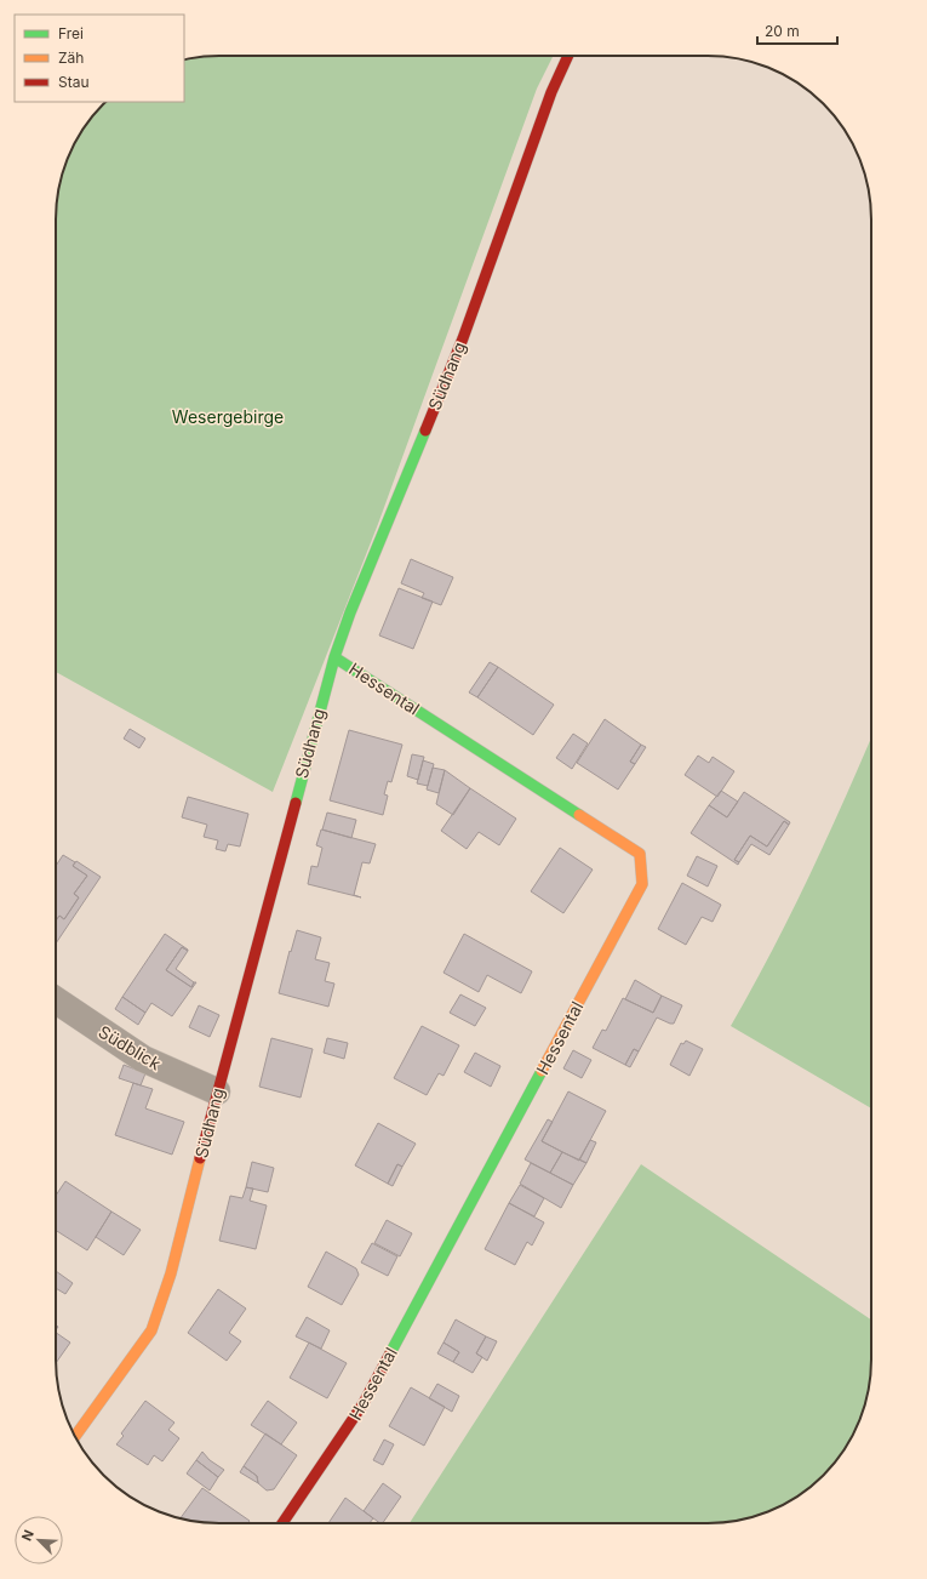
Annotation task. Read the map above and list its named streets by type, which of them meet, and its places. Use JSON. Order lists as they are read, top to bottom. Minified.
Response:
{"streets":{"street":["Südhang","Hessental","Südblick"]},"crossings":[["Südhang","Hessental"],["Südhang","Südblick"]],"parks":["Wesergebirge"],"legend":["Frei","Zäh","Stau"],"scale_bar":"20 m","north":"top left"}
